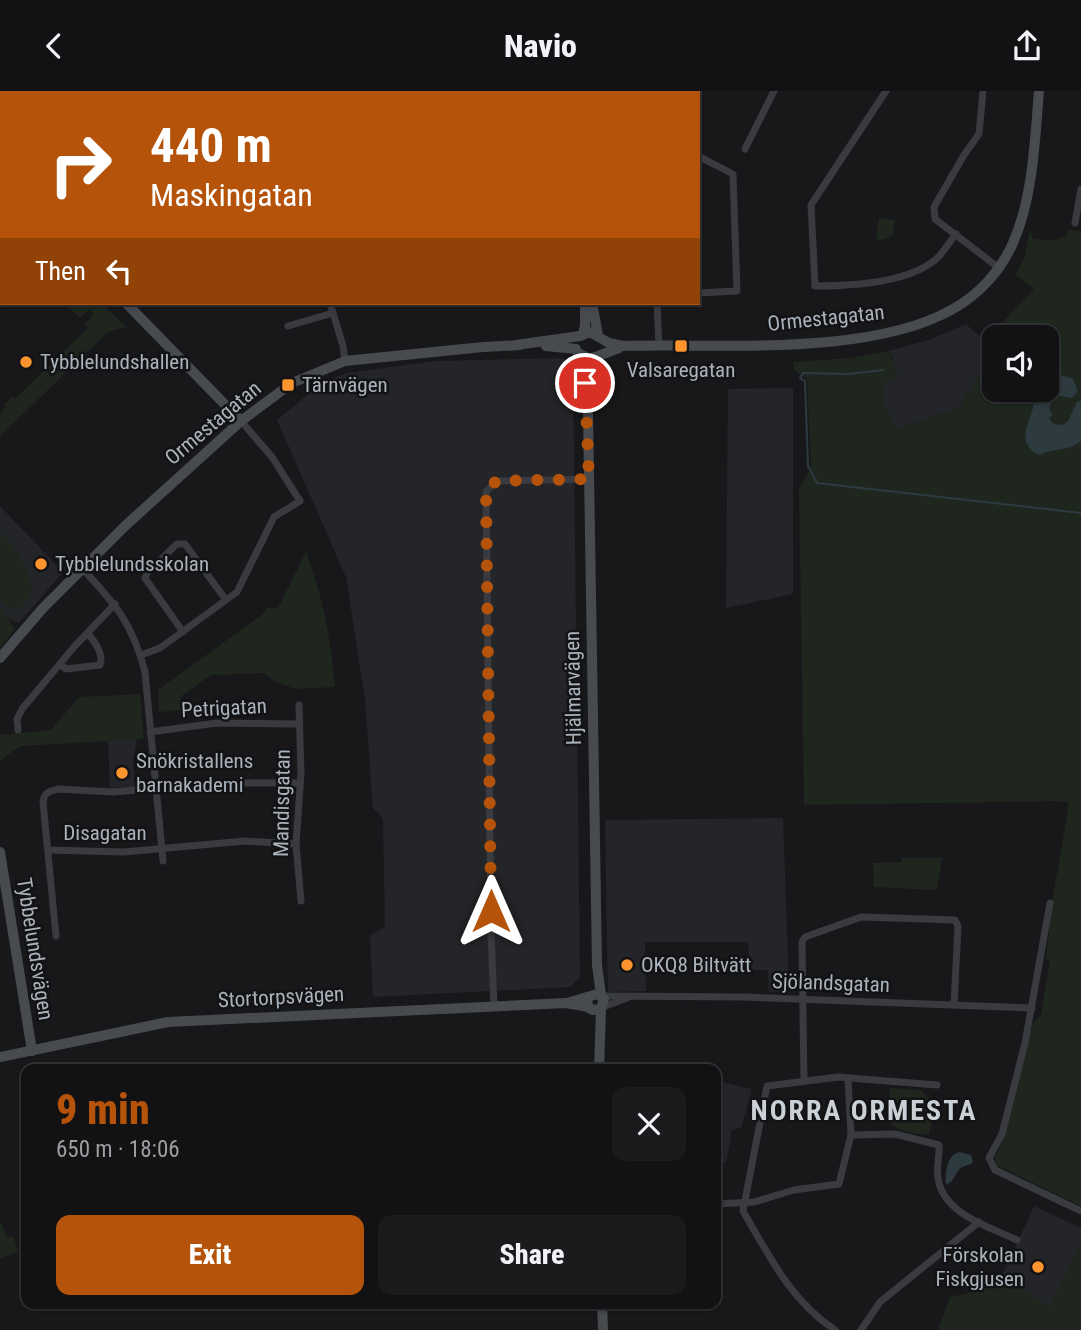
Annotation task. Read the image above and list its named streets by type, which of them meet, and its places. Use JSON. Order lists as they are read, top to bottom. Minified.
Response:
{"streets":{"street":["Ormestagatan","Hjälmarvägen","Petrigatan","Mandisgatan","Disagatan","Tybbelundsvägen","Sjölandsgatan","Stortorpsvägen"]},"crossings":[["Ormestagatan","Hjälmarvägen"],["Hjälmarvägen","Sjölandsgatan"],["Hjälmarvägen","Stortorpsvägen"],["Petrigatan","Mandisgatan"],["Mandisgatan","Disagatan"],["Tybbelundsvägen","Stortorpsvägen"],["Sjölandsgatan","Stortorpsvägen"]],"districts":["NORRA ORMESTA"],"places":{"transit":["Valsaregatan","Tärnvägen"],"other":["Tybblelundshallen","Tybblelundsskolan","Snökristallens barnakademi","OKQ8 Biltvätt","Förskolan Fiskgjusen"]},"page":{"header":"Navio","turn":["440 m","Maskingatan"],"then":"Then","heading":["9 min","650 m · 18:06"],"buttons":["Exit","Share"]}}
